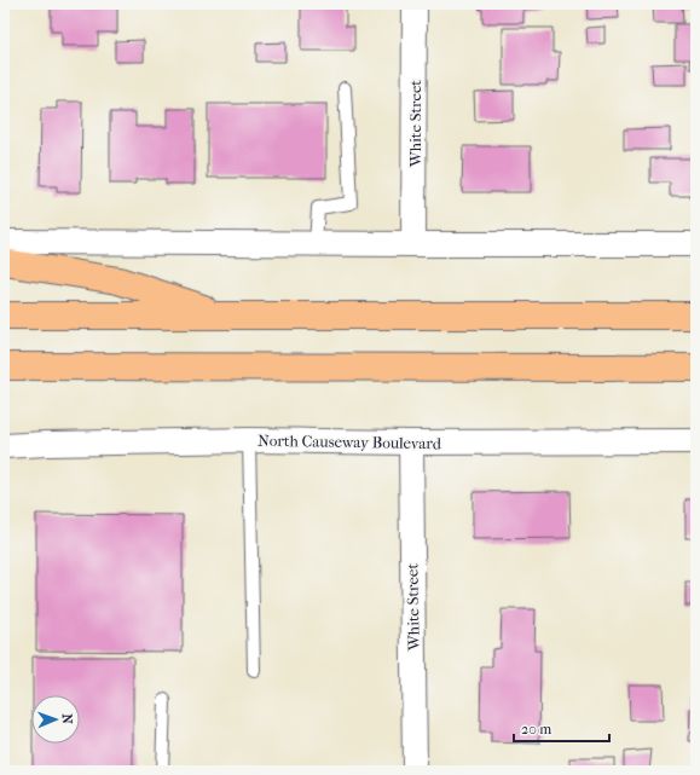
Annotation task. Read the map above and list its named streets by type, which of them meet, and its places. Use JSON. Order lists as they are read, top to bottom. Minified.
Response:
{"streets":{"street":["White Street","North Causeway Boulevard"]},"crossings":[["White Street","North Causeway Boulevard"]],"scale_bar":"20 m","north":"right"}
